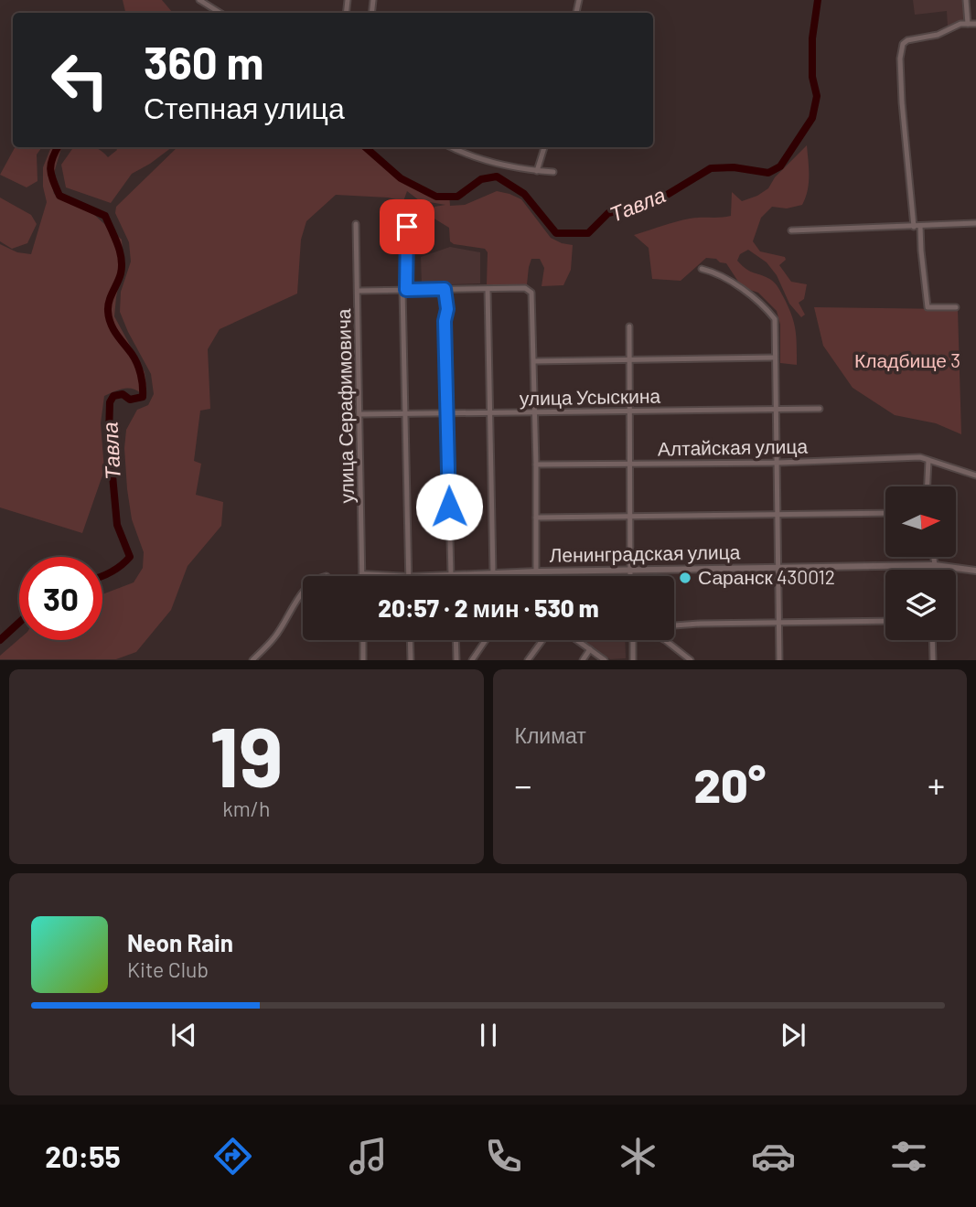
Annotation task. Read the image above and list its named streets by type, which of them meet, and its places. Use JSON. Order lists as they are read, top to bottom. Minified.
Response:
{"streets":{"street":["улица Усыскина","улица Серафимовича","Алтайская улица","Ленинградская улица"]},"crossings":[["улица Усыскина","улица Серафимовича"],["улица Серафимовича","Ленинградская улица"]],"water":["Тавла"],"parks":["Кладбище 3"],"places":["Саранск 430012"],"north":"right","page":{"turn":["360 m","Степная улица"],"limit":"30","trip":"20:57 · 2 мин · 530 m","tile":[["19","km/h"],"Климат"],"heat":["−","20°","+"],"song":["Neon Rain","Kite Club"],"tabs":"20:55"}}
